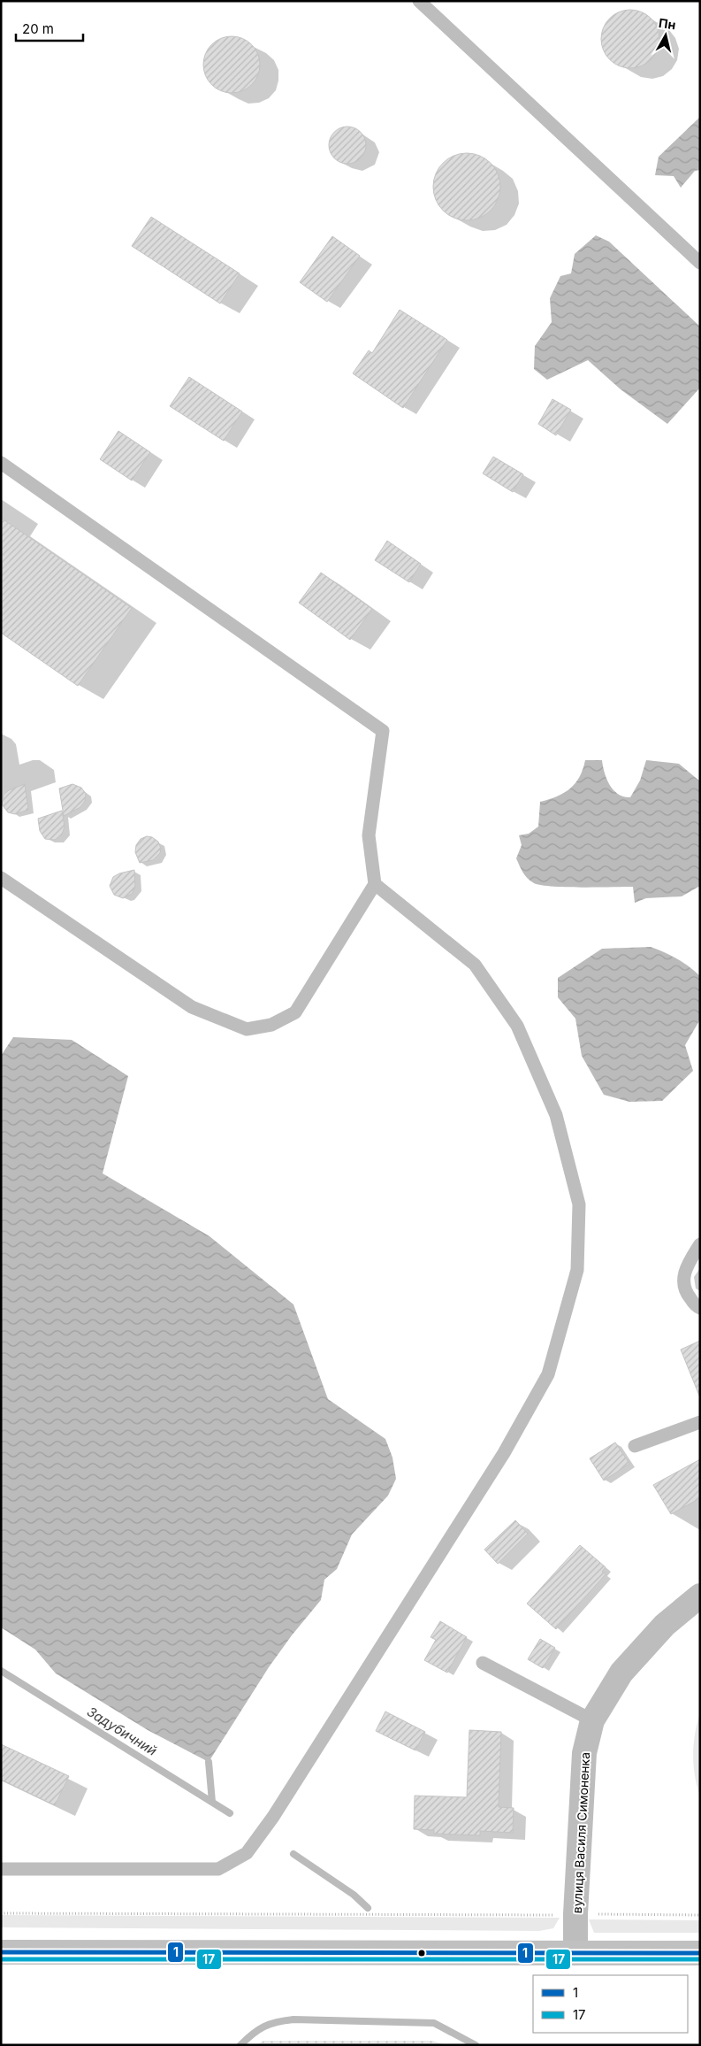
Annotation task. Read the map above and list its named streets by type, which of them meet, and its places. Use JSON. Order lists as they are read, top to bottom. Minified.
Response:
{"streets":{"street":["вулиця Василя Симоненка"]},"water":["Задубичний"],"lines":["transit line 1","transit line 17"],"legend":["1","17"],"scale_bar":"20 m","north":"top"}
